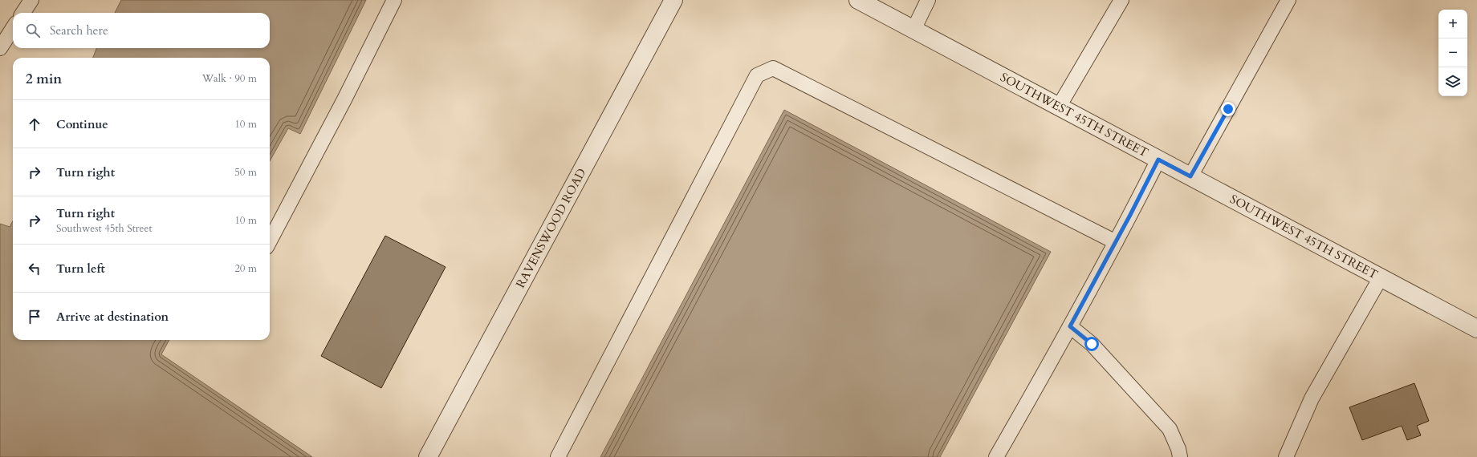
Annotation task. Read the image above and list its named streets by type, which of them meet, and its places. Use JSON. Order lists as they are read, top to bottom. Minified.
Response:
{"streets":{"street":["SOUTHWEST 45TH STREET","RAVENSWOOD ROAD"]},"page":{"map_buttons":["+","−"],"search":"Search here","heading":["2 min","Walk · 90 m"],"list":[["Continue","10 m"],["Turn right","50 m"],["Turn right","Southwest 45th Street","10 m"],["Turn left","20 m"],"Arrive at destination"]}}
